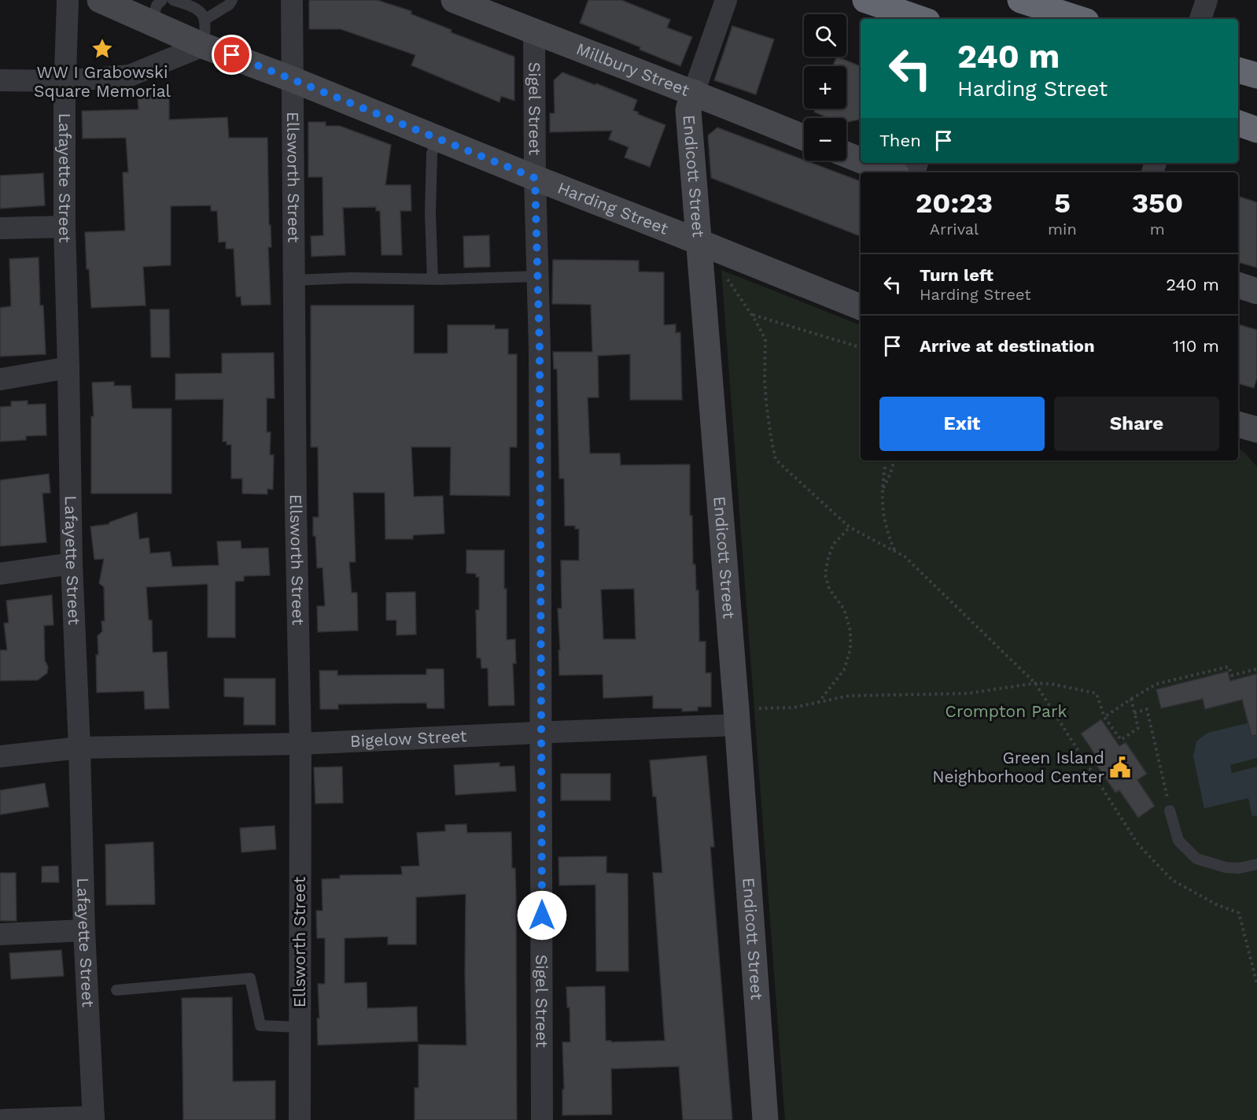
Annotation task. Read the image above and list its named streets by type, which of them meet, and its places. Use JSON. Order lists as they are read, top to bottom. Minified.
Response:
{"streets":{"main road":["Millbury Street","Endicott Street","Harding Street"],"street":["Sigel Street","Lafayette Street","Ellsworth Street","Bigelow Street"]},"crossings":[["Millbury Street","Sigel Street"],["Millbury Street","Endicott Street"],["Sigel Street","Harding Street"],["Sigel Street","Bigelow Street"],["Endicott Street","Harding Street"],["Endicott Street","Bigelow Street"],["Lafayette Street","Bigelow Street"],["Ellsworth Street","Harding Street"],["Ellsworth Street","Bigelow Street"]],"parks":["Crompton Park"],"places":{"place":["WW I Grabowski Square Memorial"],"public building":["Green Island Neighborhood Center"]},"page":{"map_buttons":["+","−"],"turn":["240 m","Harding Street"],"then":"Then","eta":["20:23","Arrival","5","min","350","m"],"list":[{"name":"Turn left","note":"Harding Street","value":"240 m"},{"name":"Arrive at destination","value":"110 m"}],"buttons":["Exit","Share"]}}
